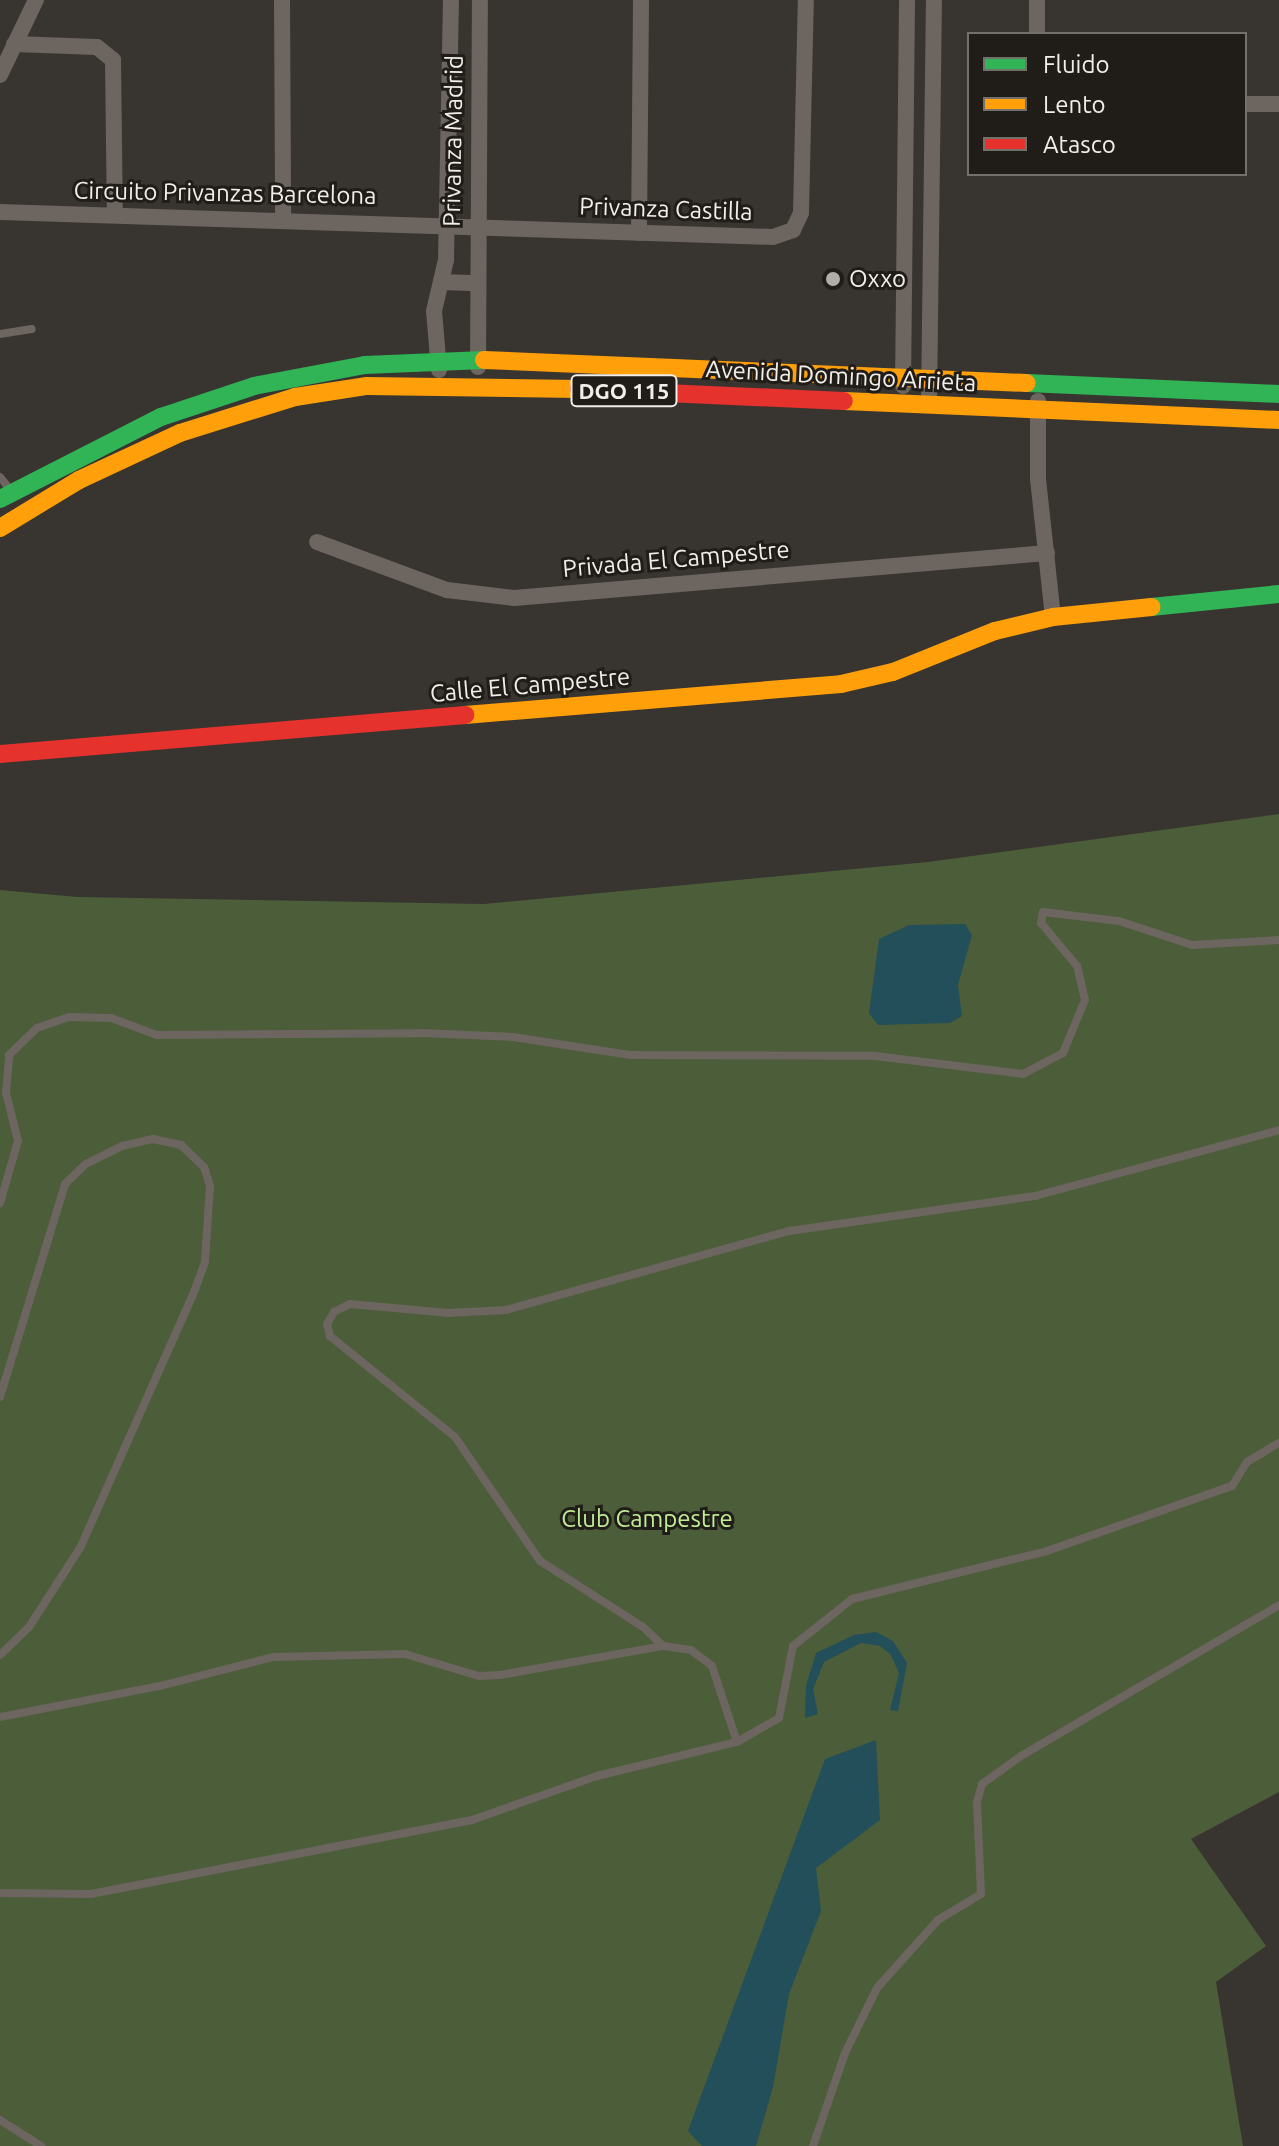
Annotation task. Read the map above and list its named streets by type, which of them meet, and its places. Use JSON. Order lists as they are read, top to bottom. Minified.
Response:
{"streets":{"main road":["Avenida Domingo Arrieta","DGO 115","Calle El Campestre"],"street":["Privanza Madrid","Circuito Privanzas Barcelona","Privanza Castilla","Privada El Campestre"]},"crossings":[["Privanza Madrid","Circuito Privanzas Barcelona"],["Privanza Madrid","Privanza Castilla"],["Privanza Madrid","Avenida Domingo Arrieta"],["Circuito Privanzas Barcelona","Privanza Castilla"]],"parks":["Club Campestre"],"places":["Oxxo"],"legend":["Fluido","Lento","Atasco"]}
